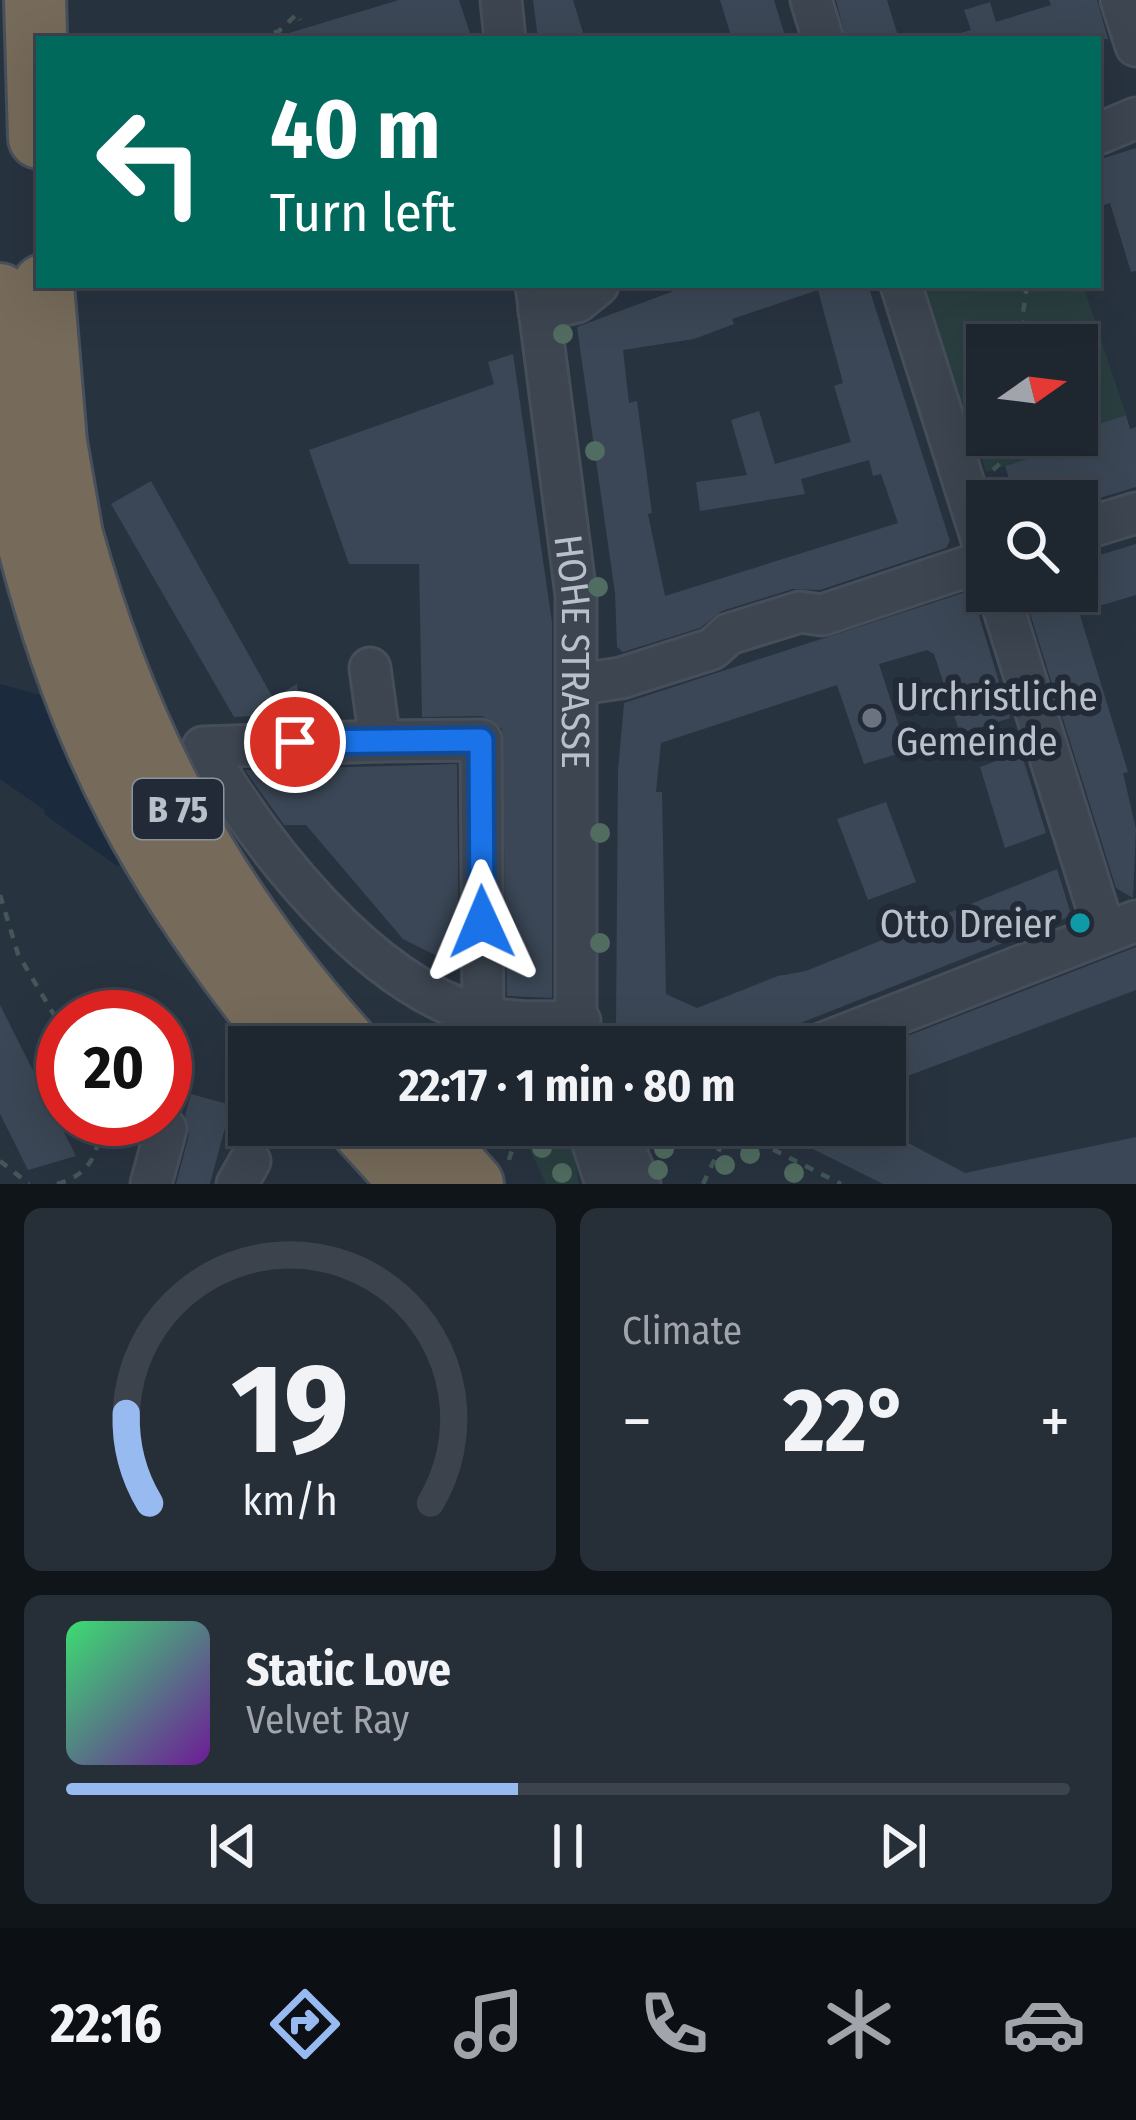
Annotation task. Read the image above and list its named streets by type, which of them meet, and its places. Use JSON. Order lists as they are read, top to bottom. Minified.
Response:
{"streets":{"highway":["B 75"],"street":["HOHE STRASSE"]},"places":["Urchristliche Gemeinde","Otto Dreier"],"north":"right","page":{"turn":["40 m","Turn left"],"limit":"20","trip":"22:17 · 1 min · 80 m","tile":"Climate","heat":["−","22°","+"],"song":["Static Love","Velvet Ray"],"tabs":"22:16","gauge":["19","km/h"]}}
